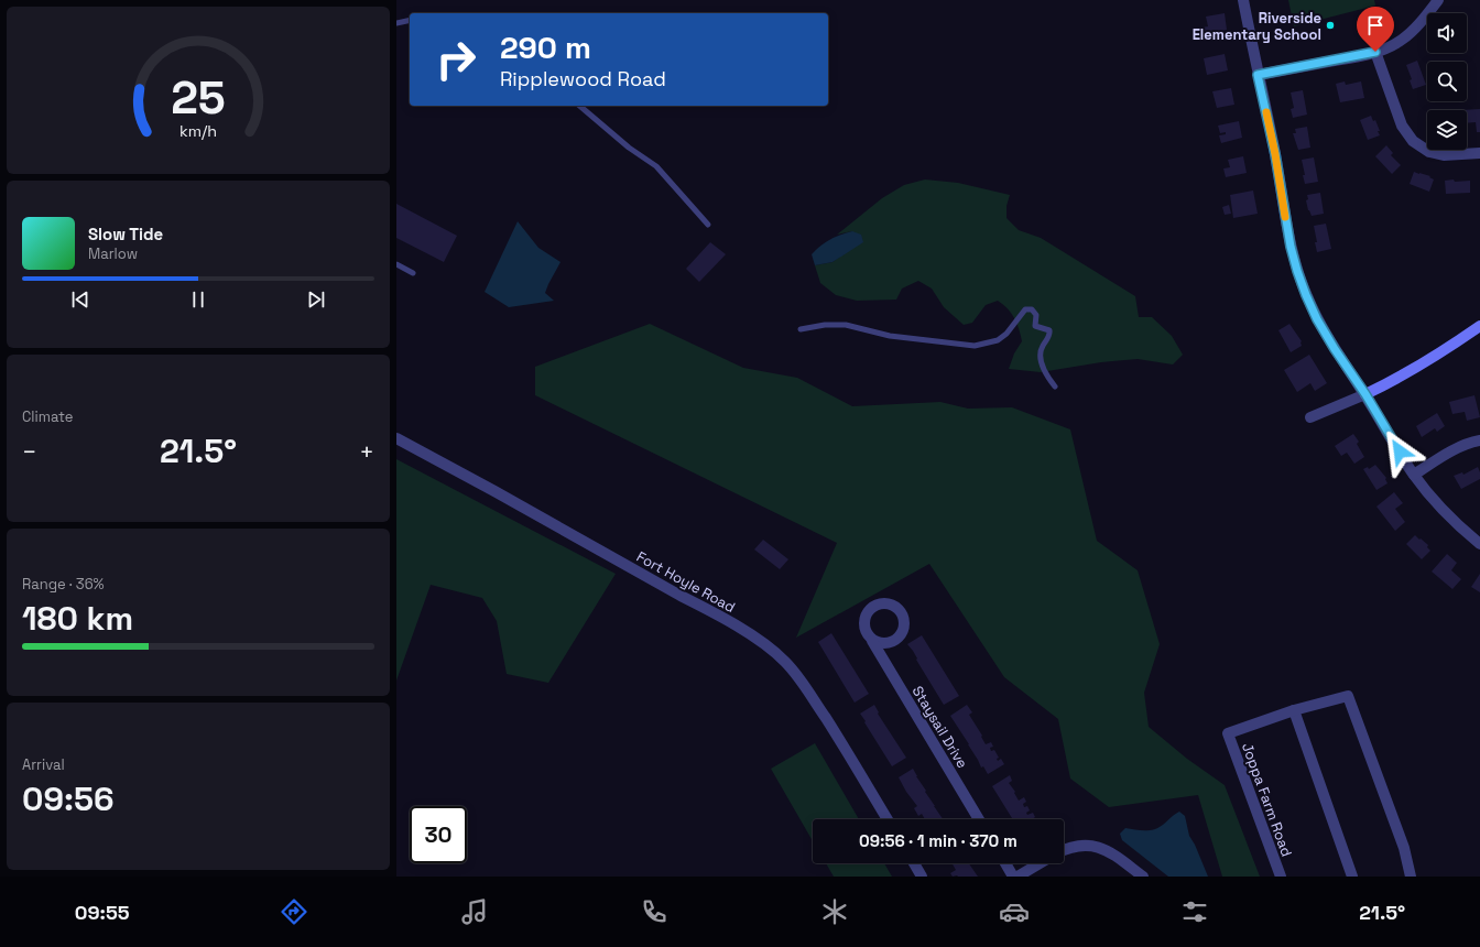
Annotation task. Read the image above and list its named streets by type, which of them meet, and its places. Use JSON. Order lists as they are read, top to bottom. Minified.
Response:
{"streets":{"street":["Fort Hoyle Road","Staysail Drive","Joppa Farm Road"]},"places":["Riverside Elementary School"],"page":{"turn":["290 m","Ripplewood Road"],"song":["Slow Tide","Marlow"],"tile":["Climate",["Range · 36%","180 km"],["Arrival","09:56"]],"heat":["−","21.5°","+"],"limit":"30","trip":"09:56 · 1 min · 370 m","tabs":["09:55","21.5°"],"gauge":["25","km/h"]}}
